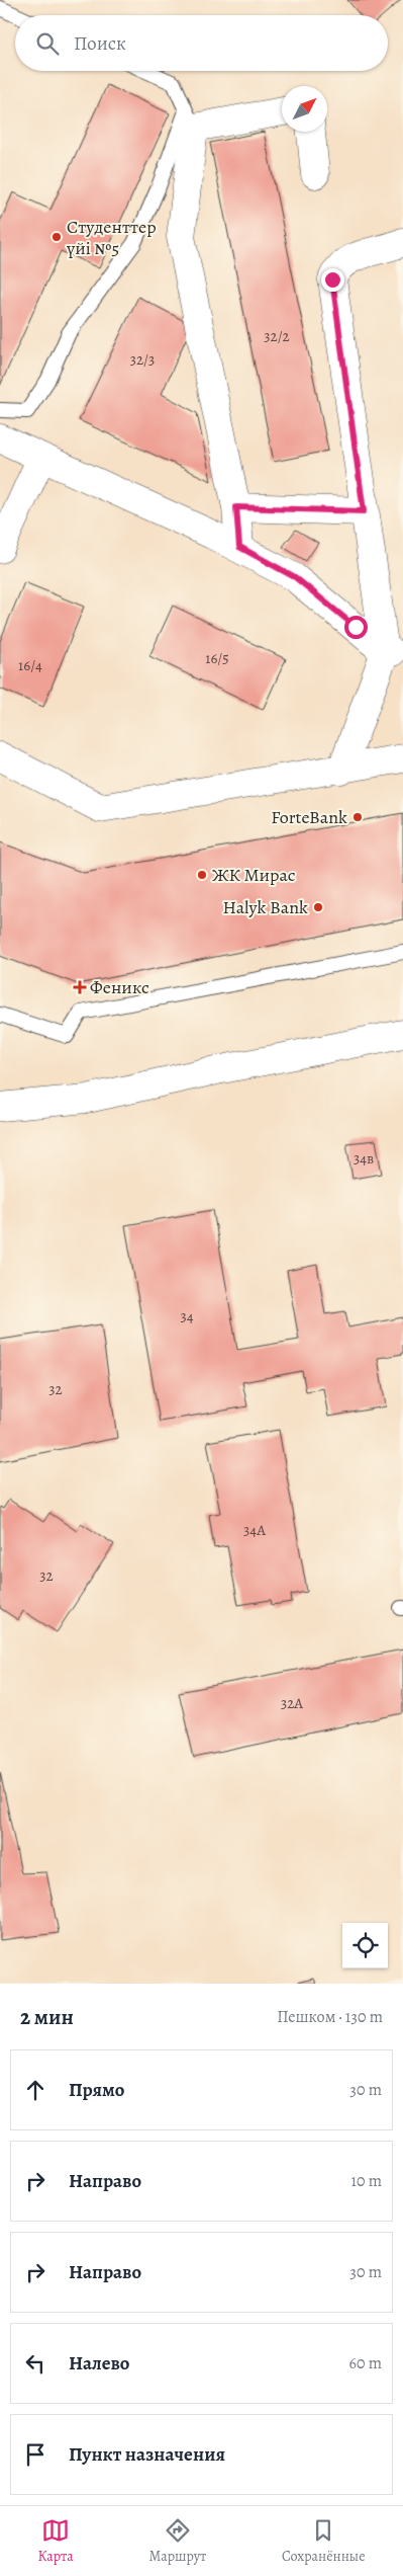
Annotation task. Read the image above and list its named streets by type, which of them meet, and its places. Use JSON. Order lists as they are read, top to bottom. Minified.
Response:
{"places":{"other":["Студенттер үйі №5","ForteBank","ЖК Мирас","Halyk Bank"],"health":["Феникс"]},"house_numbers":["32/2","32/3","16/5","16/4","34в","34","32","34А","32","32А"],"north":"top right","page":{"search":"Поиск","heading":["2 мин","Пешком · 130 m"],"list":[["Прямо","30 m"],["Направо","10 m"],["Направо","30 m"],["Налево","60 m"],"Пункт назначения"],"nav":["Карта","Маршрут","Сохранённые"]}}
